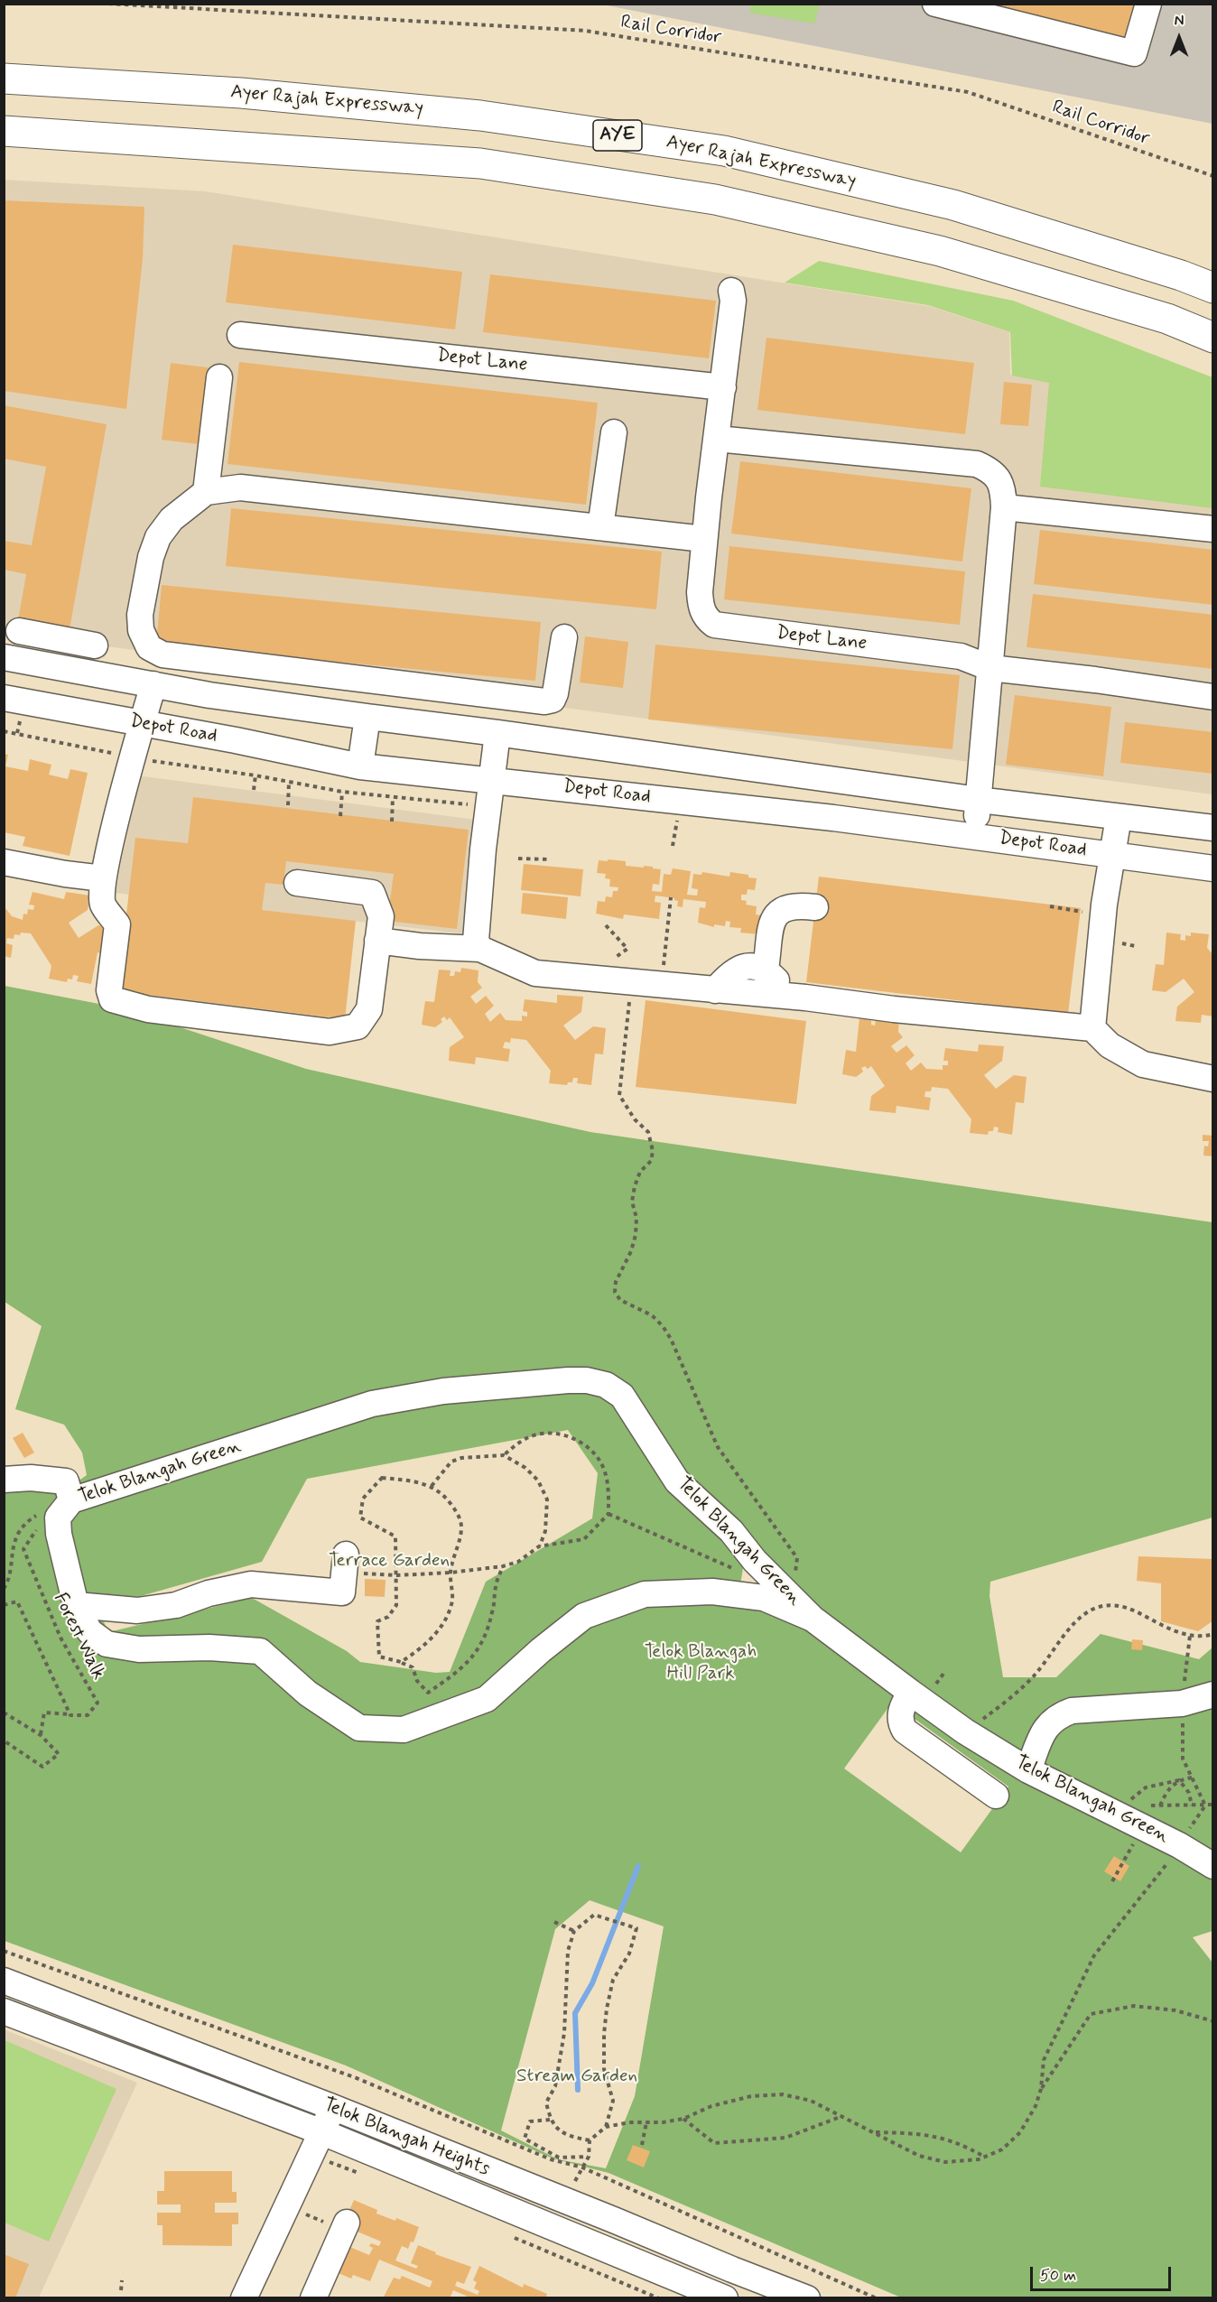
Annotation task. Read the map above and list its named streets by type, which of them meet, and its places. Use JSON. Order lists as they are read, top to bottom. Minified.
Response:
{"streets":{"highway":["Ayer Rajah Expressway","AYE"],"street":["Depot Lane","Depot Road","Telok Blangah Green","Telok Blangah Heights"],"path":["Rail Corridor","Forest Walk"]},"parks":["Terrace Garden","Telok Blangah Hill Park","Stream Garden"],"scale_bar":"50 m","north":"top"}
